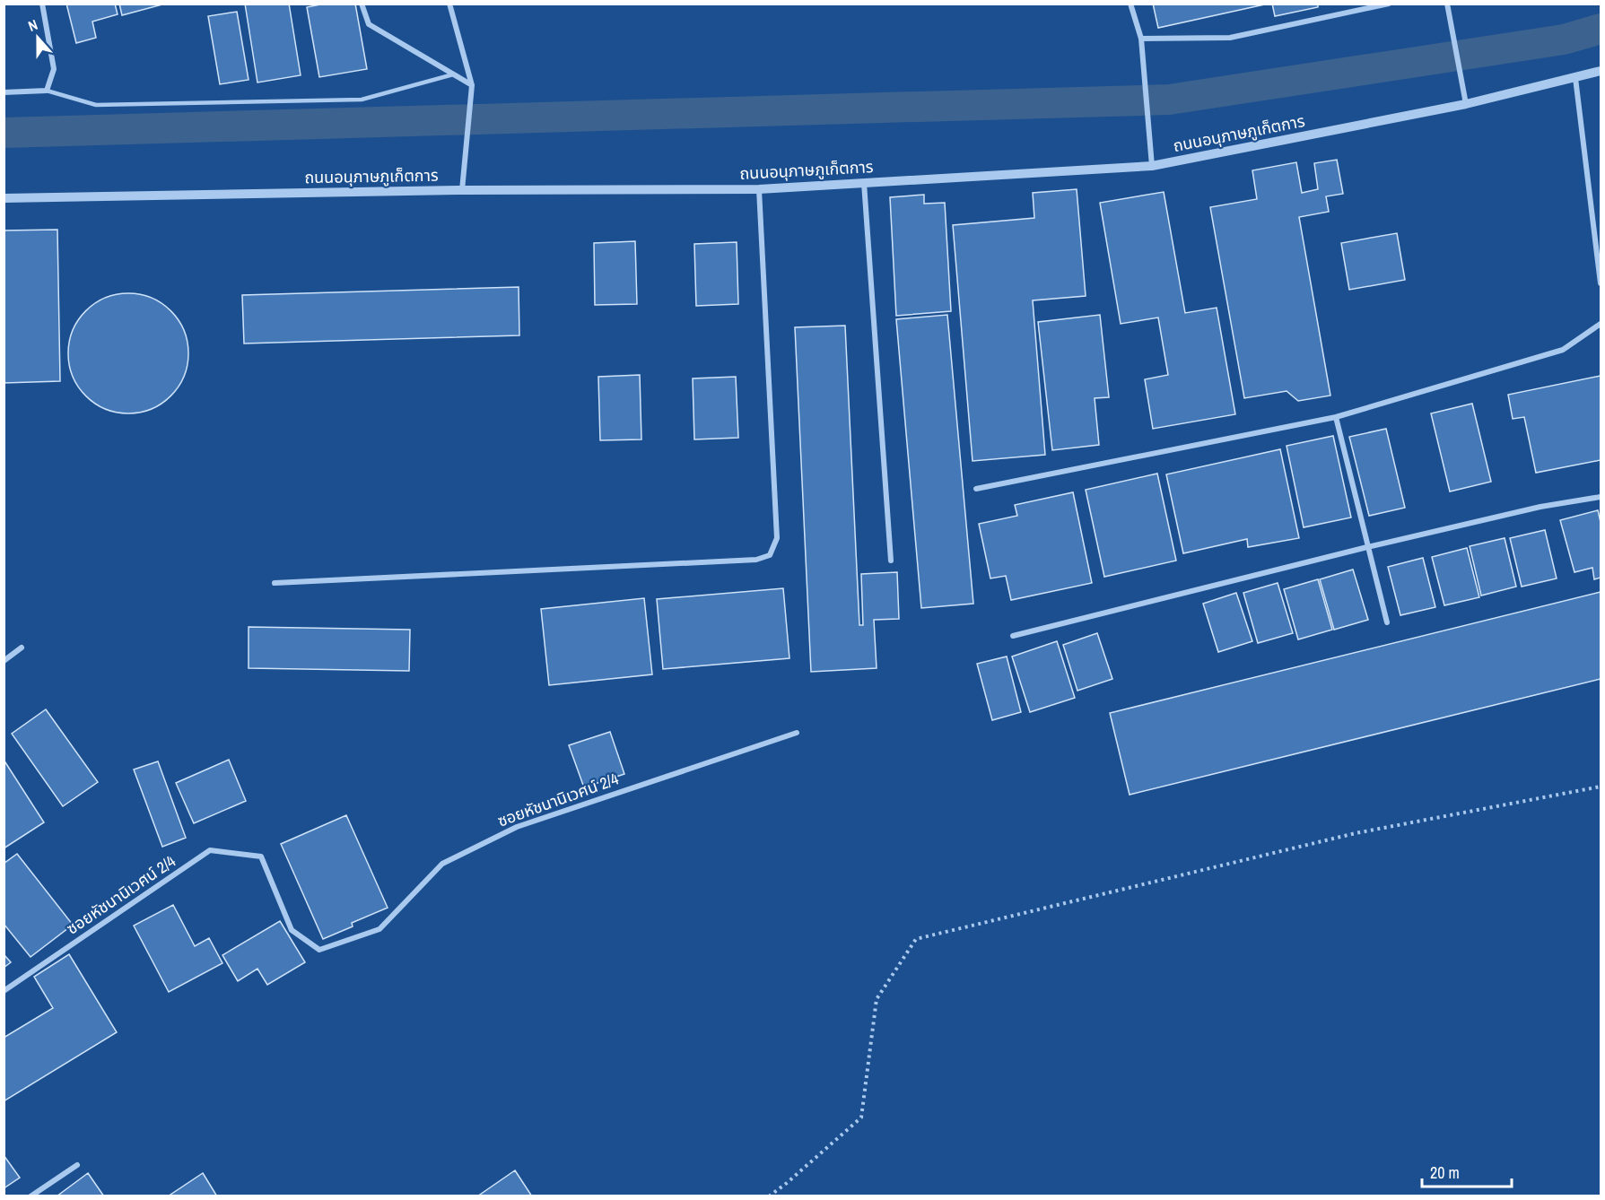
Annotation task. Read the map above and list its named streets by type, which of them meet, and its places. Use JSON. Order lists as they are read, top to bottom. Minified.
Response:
{"streets":{"street":["ถนนอนุภาษภูเก็ตการ","ซอยหัชนานิเวศน์ 2/4"]},"scale_bar":"20 m","north":"top"}
